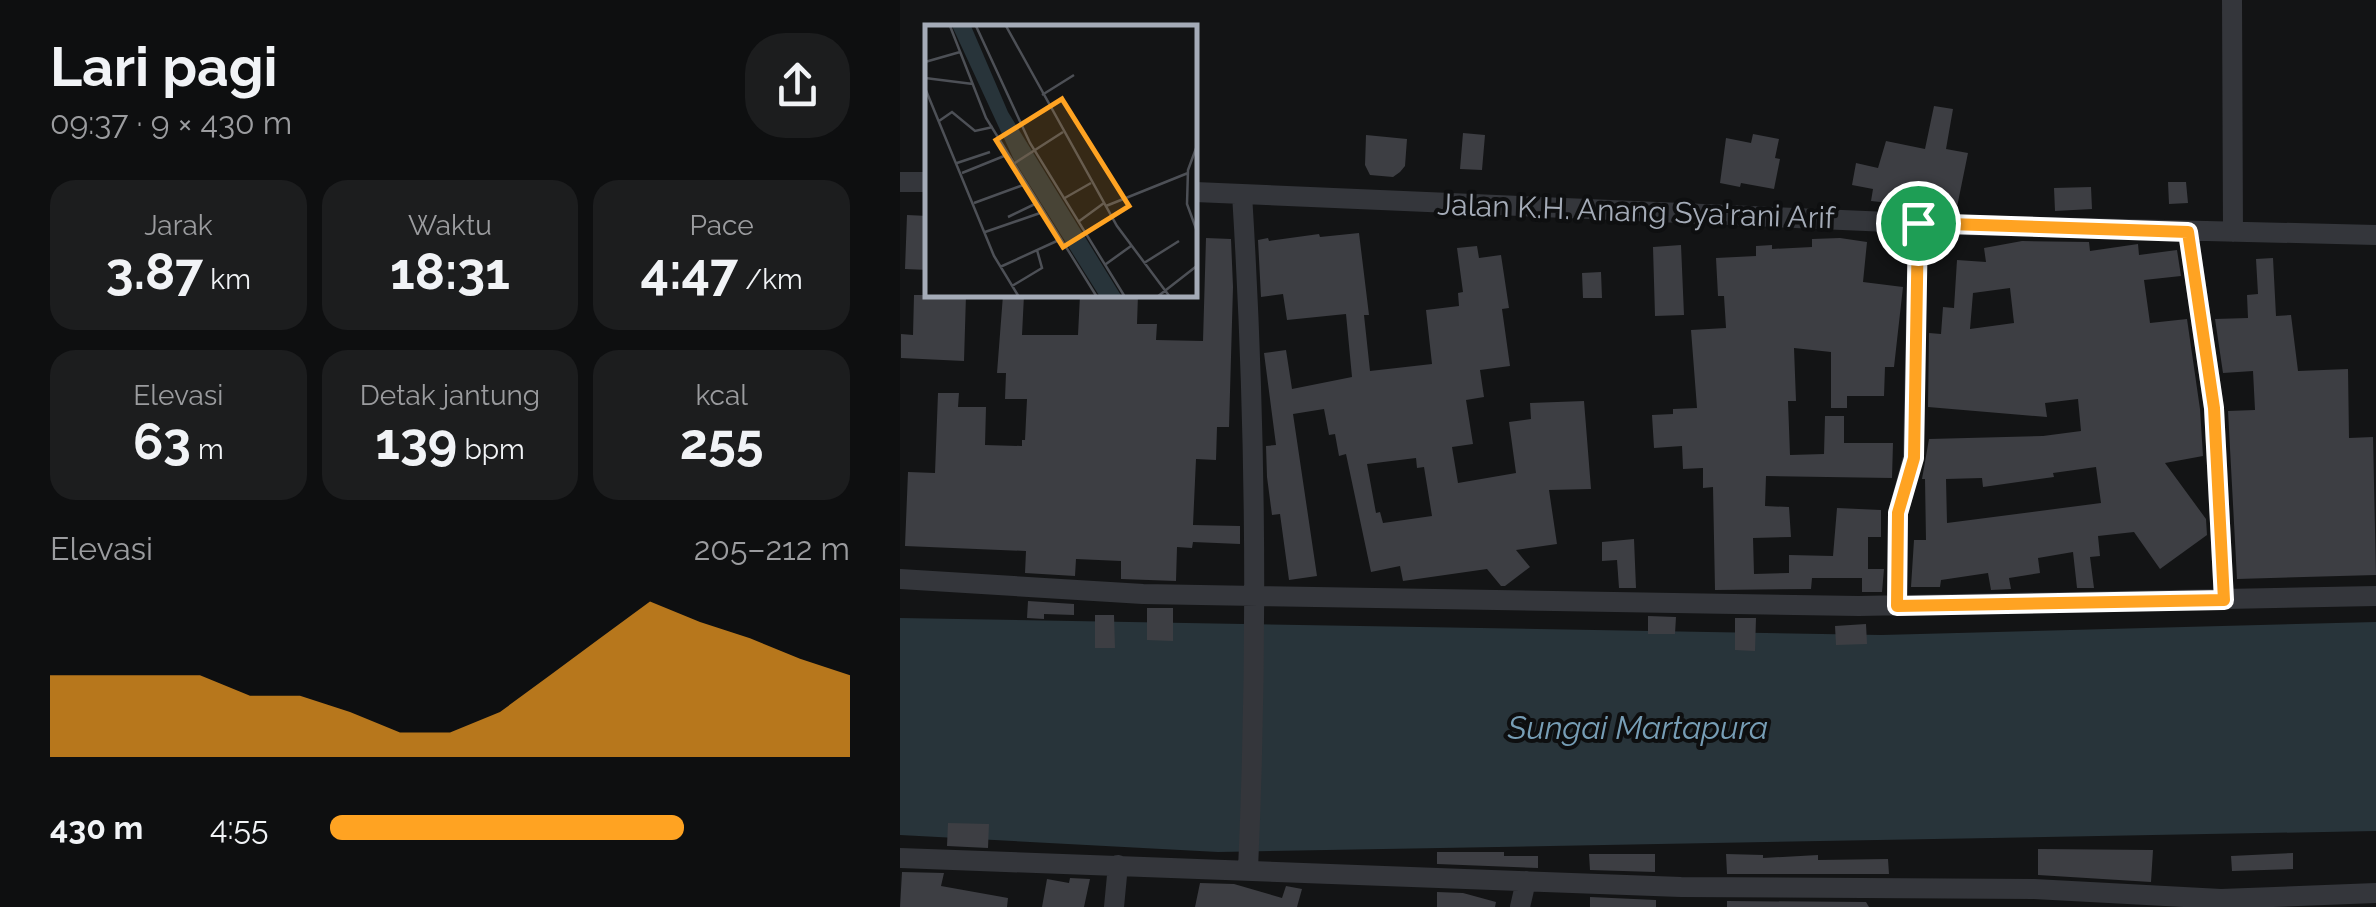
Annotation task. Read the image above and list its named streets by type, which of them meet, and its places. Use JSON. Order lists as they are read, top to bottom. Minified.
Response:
{"streets":{"street":["Jalan K.H. Anang Sya'rani Arif"]},"water":["Sungai Martapura"],"page":{"heading":["Lari pagi","09:37 · 9 × 430 m"],"stats":[["Jarak","3.87 km"],["Waktu","18:31"],["Pace","4:47 /km"],["Elevasi","63 m"],["Detak jantung","139 bpm"],["kcal","255"]],"chart":["Elevasi","205–212 m"],"list":[{"name":"430 m","note":"4:55"}]}}
